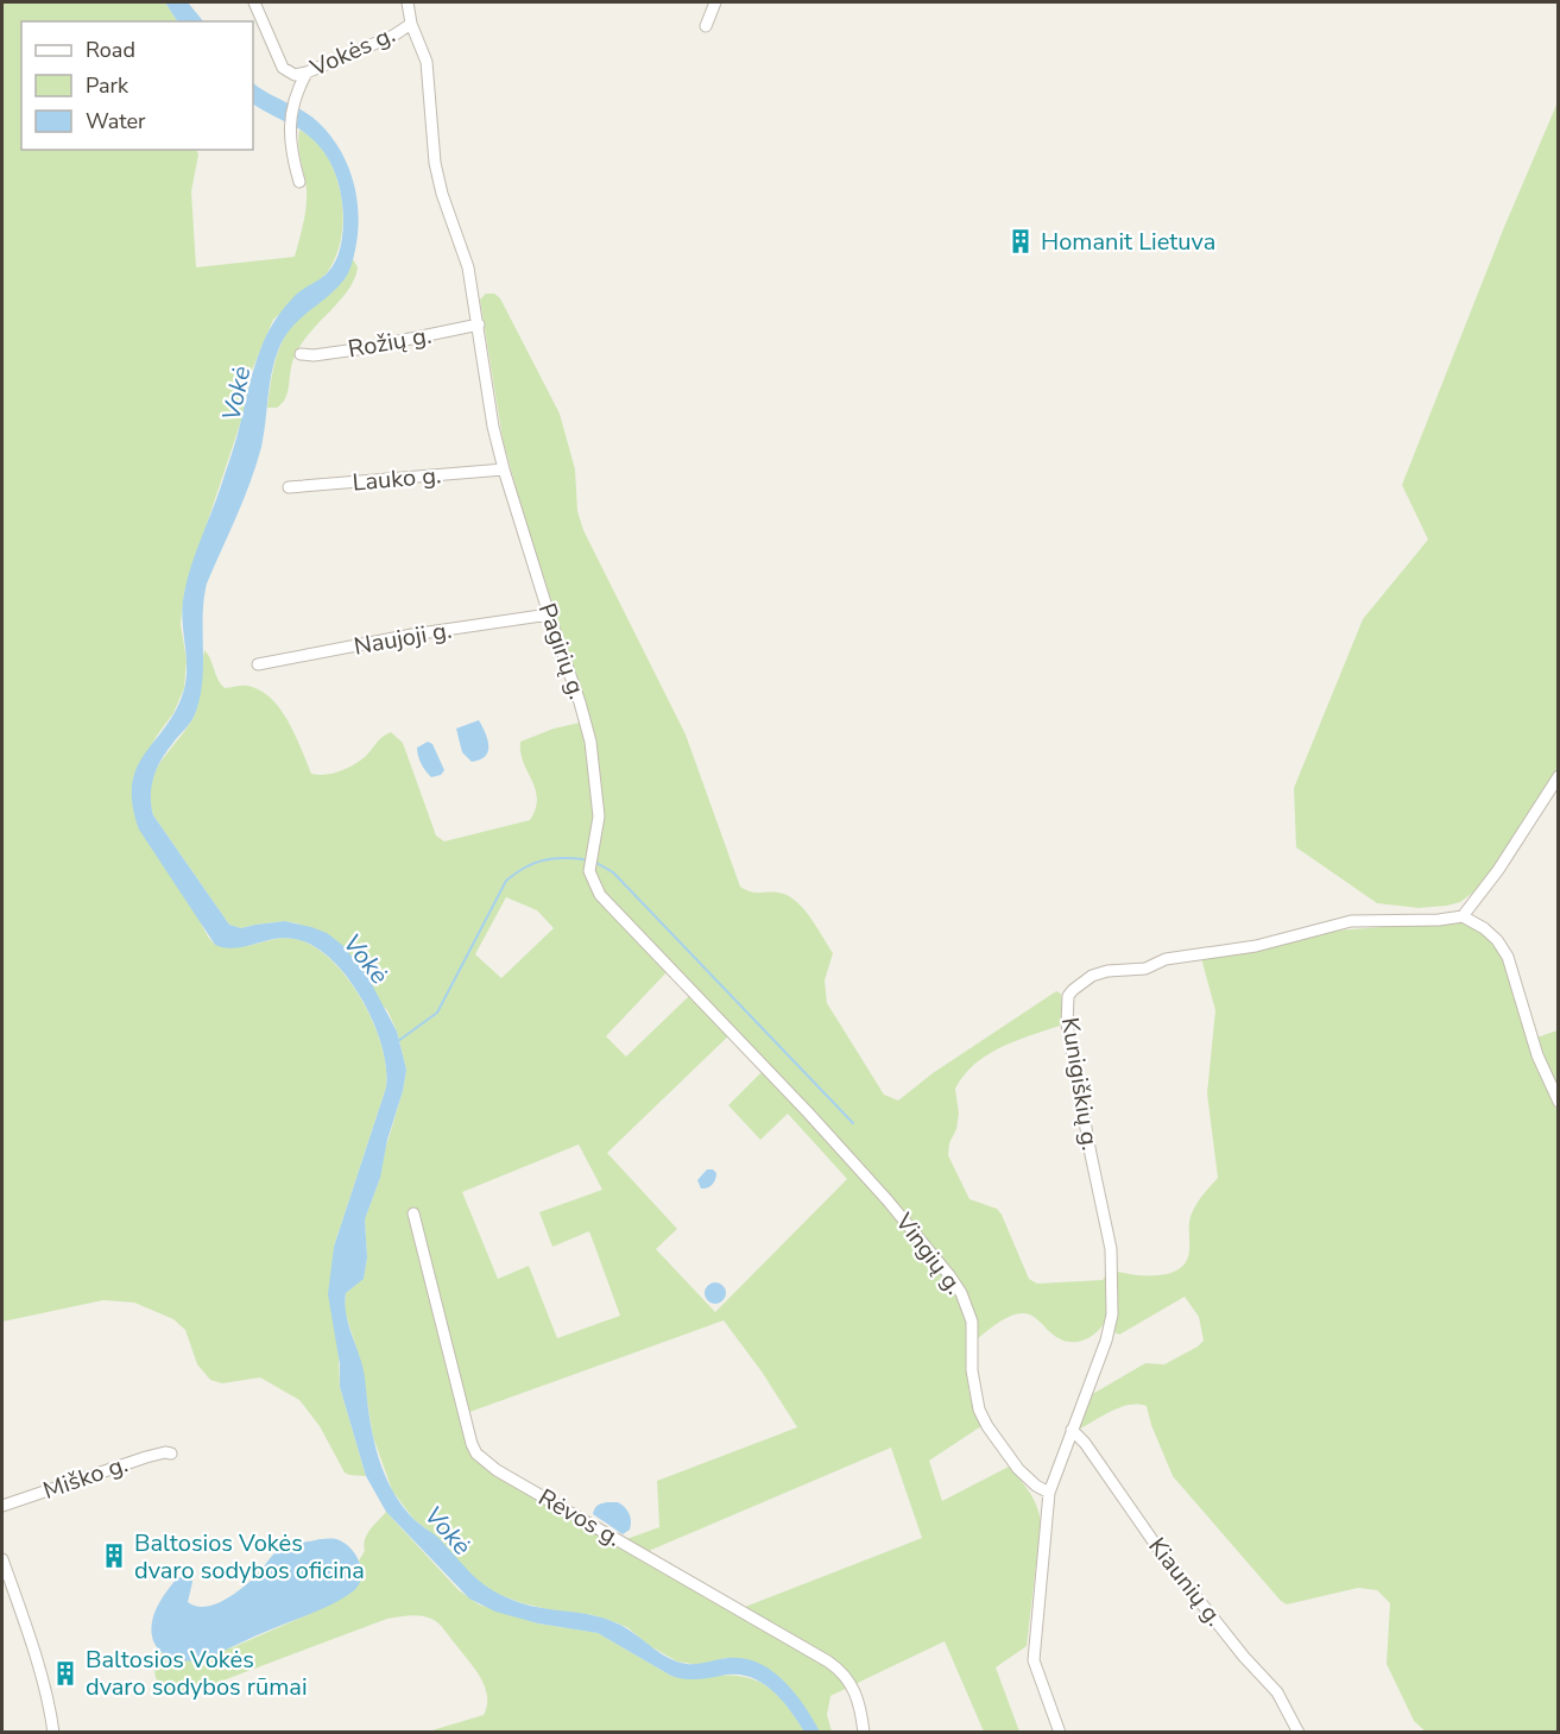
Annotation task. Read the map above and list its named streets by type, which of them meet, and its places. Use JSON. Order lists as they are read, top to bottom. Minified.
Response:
{"streets":{"street":["Vokės g.","Rožių g.","Lauko g.","Naujoji g.","Pagirių g.","Kunigiškių g.","Vingių g.","Miško g.","Rėvos g.","Kiaunių g."]},"crossings":[["Vokės g.","Pagirių g."],["Rožių g.","Pagirių g."],["Lauko g.","Pagirių g."],["Naujoji g.","Pagirių g."],["Pagirių g.","Vingių g."],["Kunigiškių g.","Vingių g."],["Kunigiškių g.","Kiaunių g."]],"water":["Vokė"],"places":{"building":["Homanit Lietuva","Baltosios Vokės dvaro sodybos oficina","Baltosios Vokės dvaro sodybos rūmai"]},"legend":["Road","Park","Water"]}
